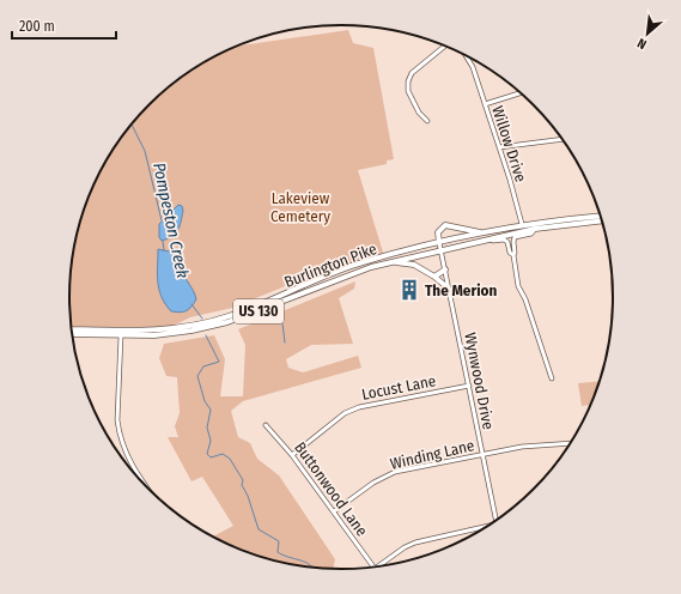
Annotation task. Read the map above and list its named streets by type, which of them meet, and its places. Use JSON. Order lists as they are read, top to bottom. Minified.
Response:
{"streets":{"highway":["Burlington Pike","US 130"],"street":["Willow Drive","Wynwood Drive","Locust Lane","Winding Lane","Buttonwood Lane"]},"crossings":[["Willow Drive","Burlington Pike"],["Burlington Pike","Wynwood Drive"],["Wynwood Drive","Locust Lane"],["Wynwood Drive","Winding Lane"],["Locust Lane","Buttonwood Lane"],["Winding Lane","Buttonwood Lane"]],"water":["Pompeston Creek"],"parks":["Lakeview Cemetery"],"places":{"building":["The Merion"]},"scale_bar":"200 m","north":"bottom left"}
